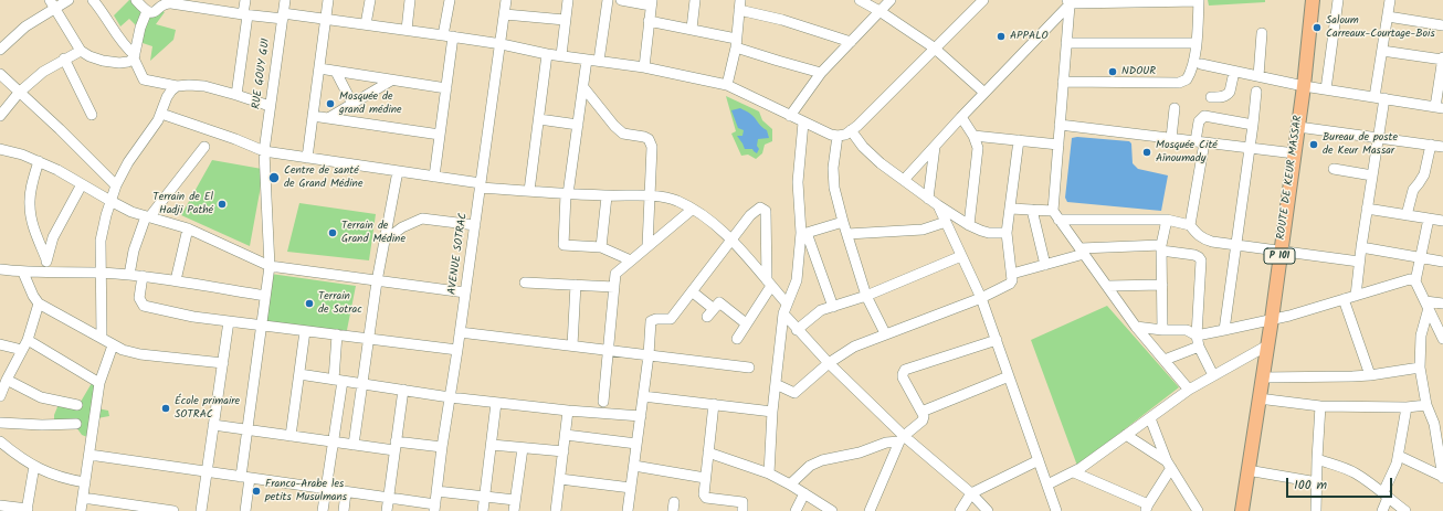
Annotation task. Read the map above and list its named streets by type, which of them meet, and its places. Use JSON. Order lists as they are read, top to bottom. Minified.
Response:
{"streets":{"main road":["ROUTE DE KEUR MASSAR","P 101"],"street":["RUE GOUY GUI","AVENUE SOTRAC"]},"places":["Saloum Carreaux-Courtage-Bois","APPALO","NDOUR","Mosquée de grand médine","Bureau de poste de Keur Massar","Mosquée Cité Aïnoumady","Centre de santé de Grand Médine","Terrain de El Hadji Pathé","Terrain de Grand Médine","Terrain de Sotrac","École primaire SOTRAC","Franco-Arabe les petits Musulmans"],"scale_bar":"100 m"}
